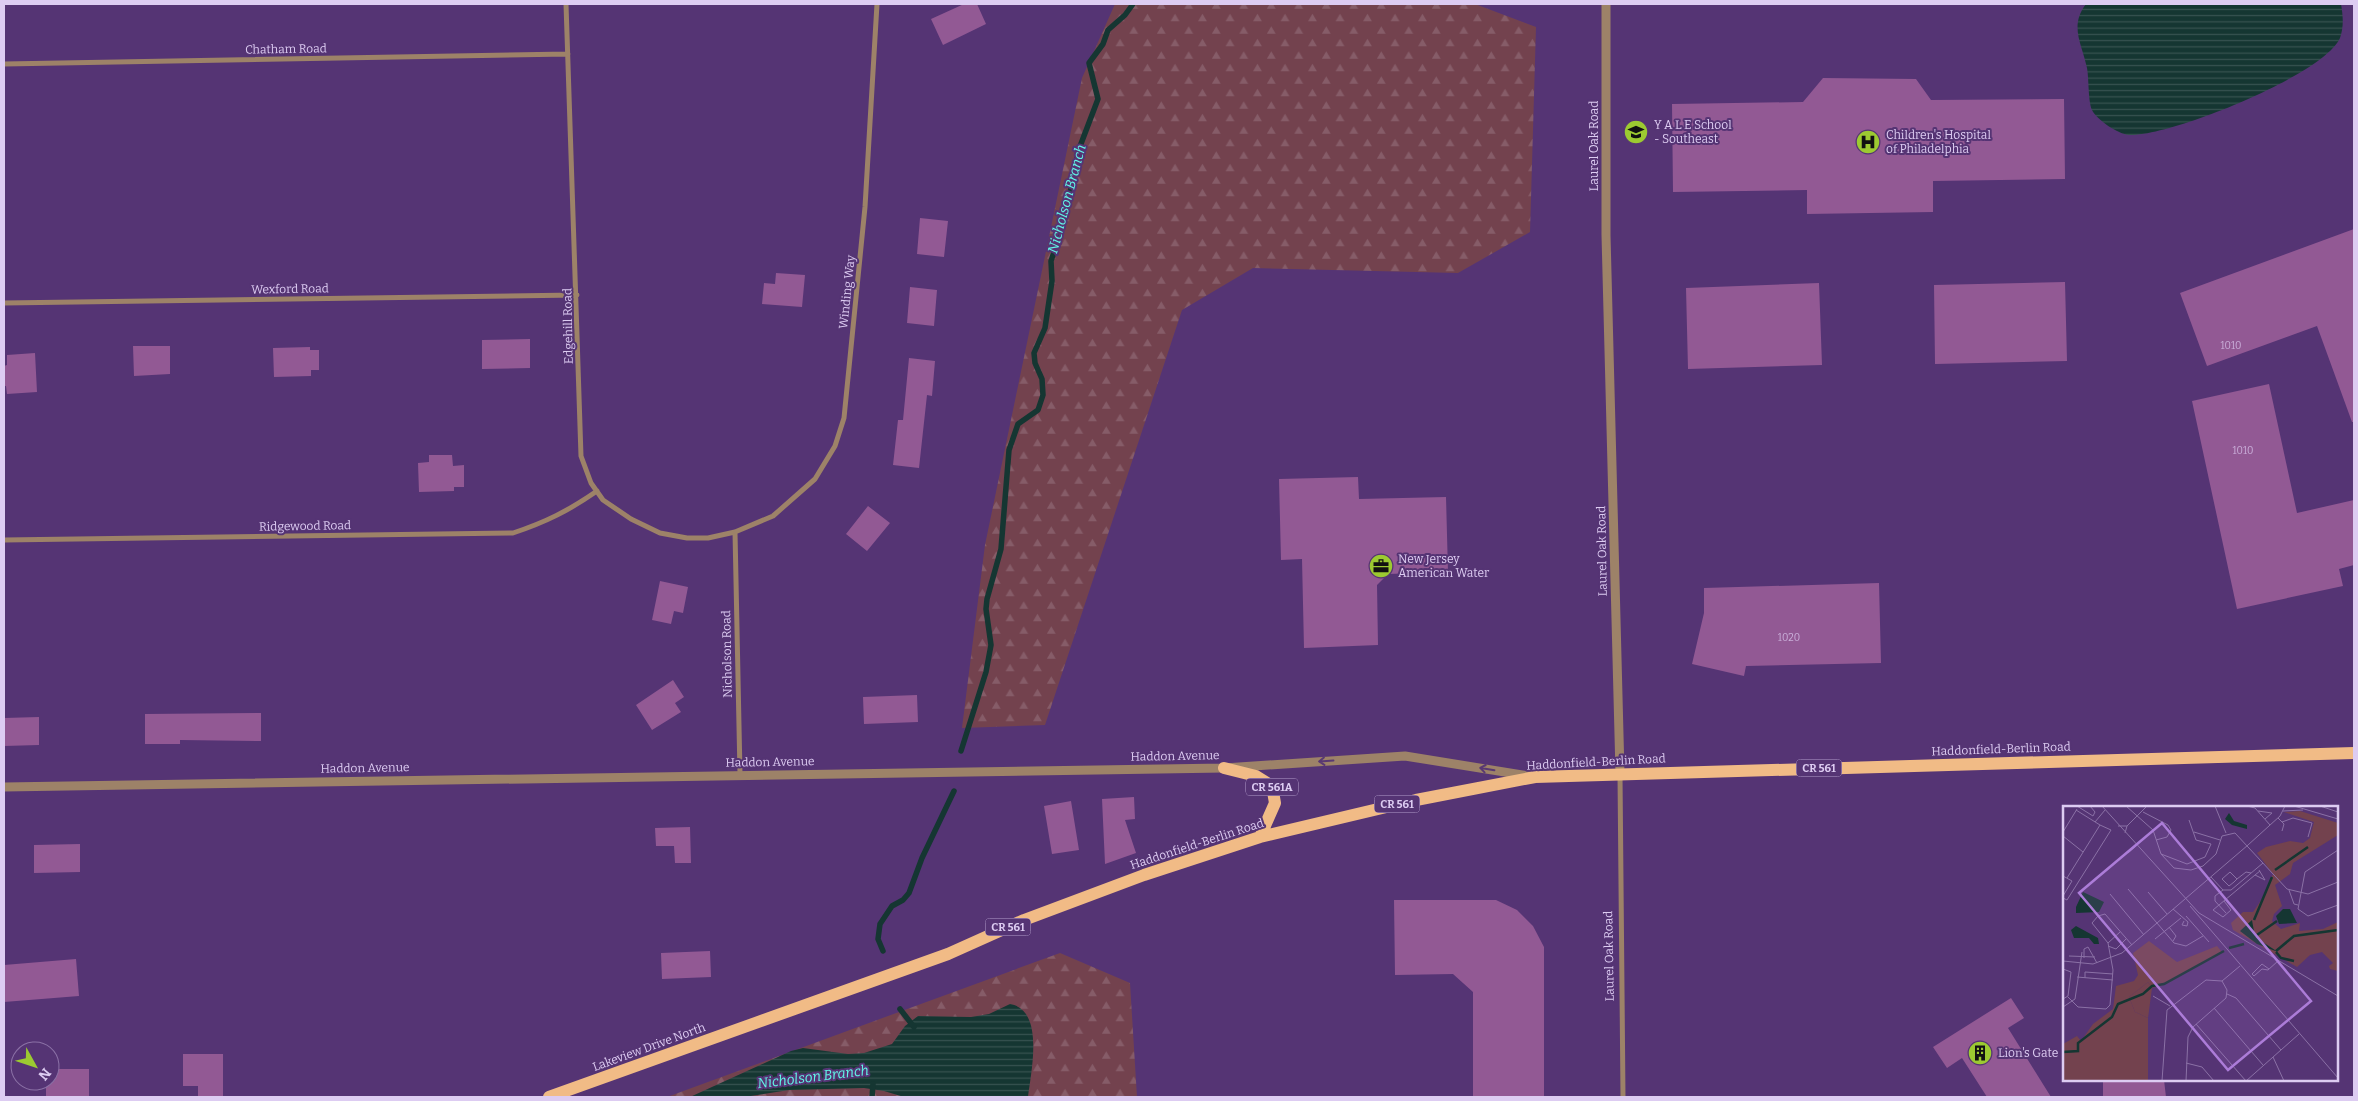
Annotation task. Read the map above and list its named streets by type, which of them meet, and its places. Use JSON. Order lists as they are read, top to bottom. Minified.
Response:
{"streets":{"main road":["Haddonfield-Berlin Road","CR 561","CR 561A","Lakeview Drive North"],"street":["Chatham Road","Laurel Oak Road","Wexford Road","Winding Way","Edgehill Road","Ridgewood Road","Nicholson Road","Haddon Avenue"]},"crossings":[["Chatham Road","Edgehill Road"],["Laurel Oak Road","Haddonfield-Berlin Road"],["Wexford Road","Edgehill Road"],["Winding Way","Edgehill Road"],["Winding Way","Nicholson Road"],["Edgehill Road","Ridgewood Road"],["Edgehill Road","Nicholson Road"],["Nicholson Road","Haddon Avenue"],["Haddonfield-Berlin Road","Haddon Avenue"],["Haddonfield-Berlin Road","CR 561A"],["Haddonfield-Berlin Road","Lakeview Drive North"],["Haddon Avenue","CR 561A"]],"water":["Nicholson Branch"],"places":{"school or university":["Y A L E School - Southeast"],"hospital":["Children's Hospital of Philadelphia"],"office":["New Jersey American Water"],"building":["Lion's Gate"]},"house_numbers":["1010","1010","1020"],"north":"bottom right"}
